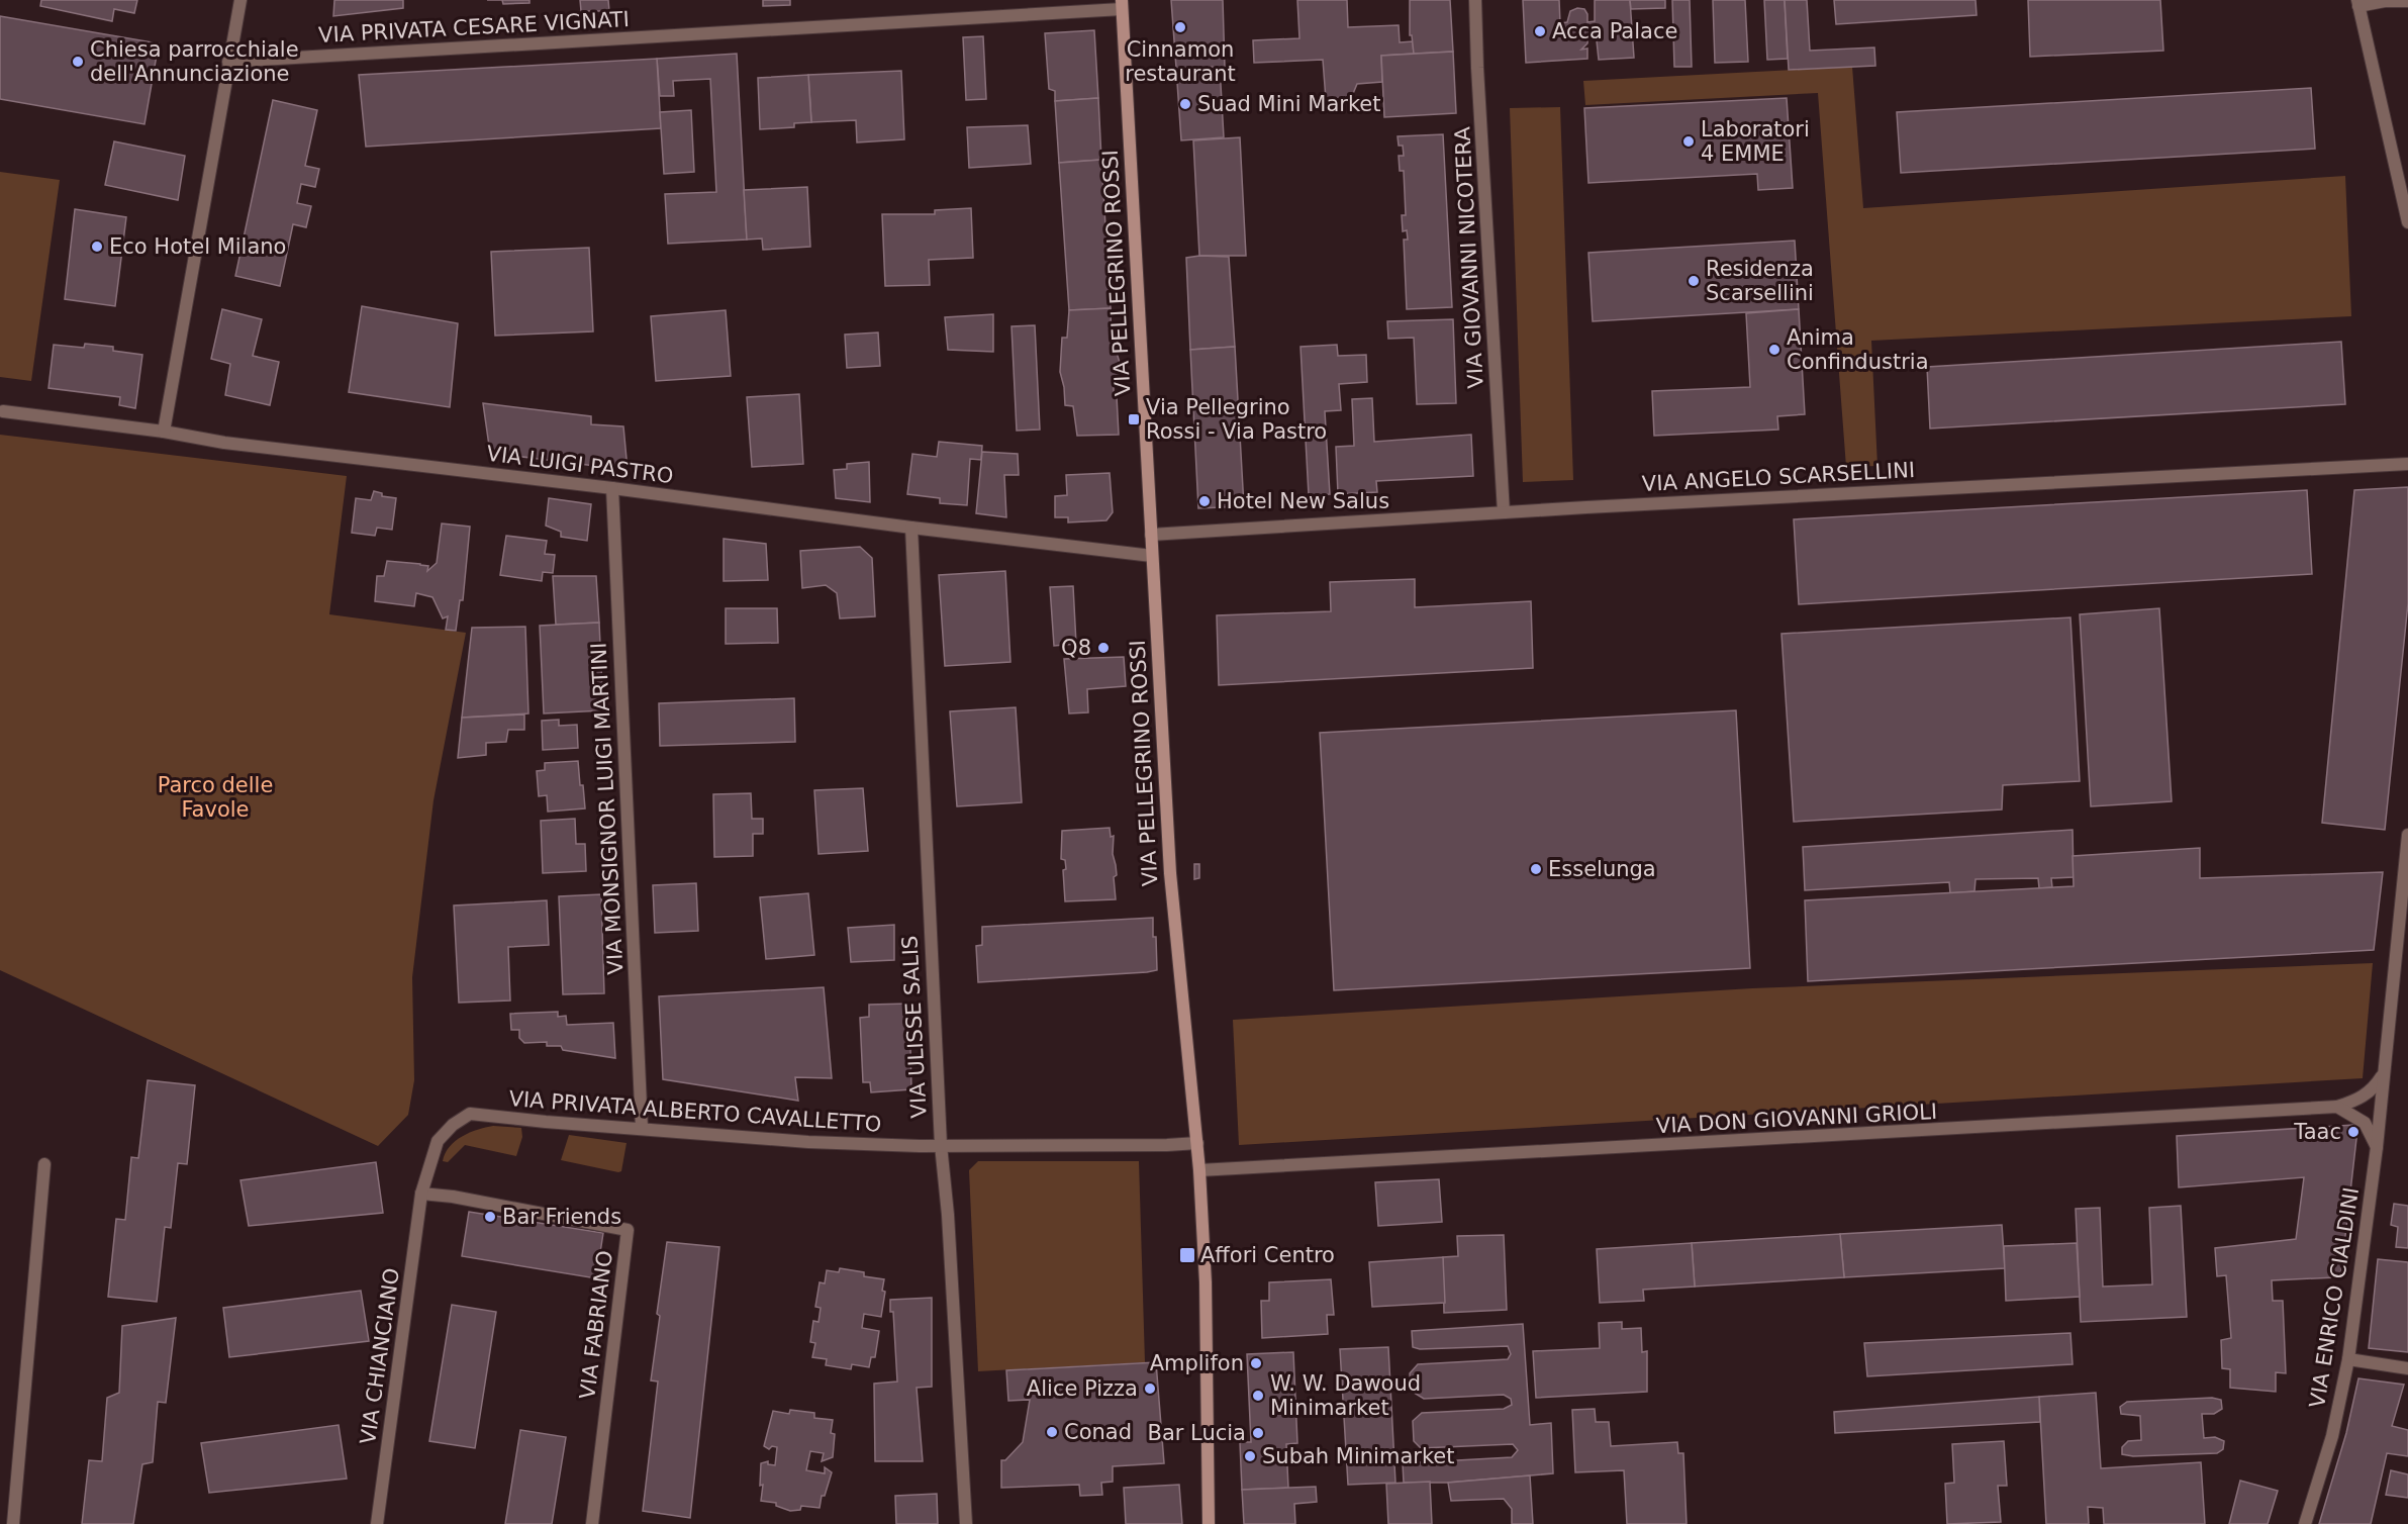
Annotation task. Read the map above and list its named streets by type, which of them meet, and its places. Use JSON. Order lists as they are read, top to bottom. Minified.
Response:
{"streets":{"main road":["VIA PELLEGRINO ROSSI"],"street":["VIA PRIVATA CESARE VIGNATI","VIA GIOVANNI NICOTERA","VIA LUIGI PASTRO","VIA ANGELO SCARSELLINI","VIA MONSIGNOR LUIGI MARTINI","VIA ULISSE SALIS","VIA PRIVATA ALBERTO CAVALLETTO","VIA DON GIOVANNI GRIOLI","VIA ENRICO CIALDINI","VIA FABRIANO","VIA CHIANCIANO"]},"crossings":[["VIA PRIVATA CESARE VIGNATI","VIA PELLEGRINO ROSSI"],["VIA GIOVANNI NICOTERA","VIA ANGELO SCARSELLINI"],["VIA PELLEGRINO ROSSI","VIA LUIGI PASTRO"],["VIA PELLEGRINO ROSSI","VIA ANGELO SCARSELLINI"],["VIA PELLEGRINO ROSSI","VIA PRIVATA ALBERTO CAVALLETTO"],["VIA PELLEGRINO ROSSI","VIA DON GIOVANNI GRIOLI"],["VIA LUIGI PASTRO","VIA MONSIGNOR LUIGI MARTINI"],["VIA LUIGI PASTRO","VIA ULISSE SALIS"],["VIA MONSIGNOR LUIGI MARTINI","VIA PRIVATA ALBERTO CAVALLETTO"],["VIA ULISSE SALIS","VIA PRIVATA ALBERTO CAVALLETTO"],["VIA PRIVATA ALBERTO CAVALLETTO","VIA FABRIANO"],["VIA PRIVATA ALBERTO CAVALLETTO","VIA CHIANCIANO"],["VIA FABRIANO","VIA CHIANCIANO"]],"parks":["Parco delle Favole"],"places":{"other":["Cinnamon restaurant","Acca Palace","Chiesa parrocchiale dell'Annunciazione","Suad Mini Market","Laboratori 4 EMME","Eco Hotel Milano","Residenza Scarsellini","Anima Confindustria","Hotel New Salus","Q8","Esselunga","Taac","Bar Friends","Amplifon","Alice Pizza","W. W. Dawoud Minimarket","Conad","Bar Lucia","Subah Minimarket"],"transit":["Via Pellegrino Rossi - Via Pastro","Affori Centro"]}}
